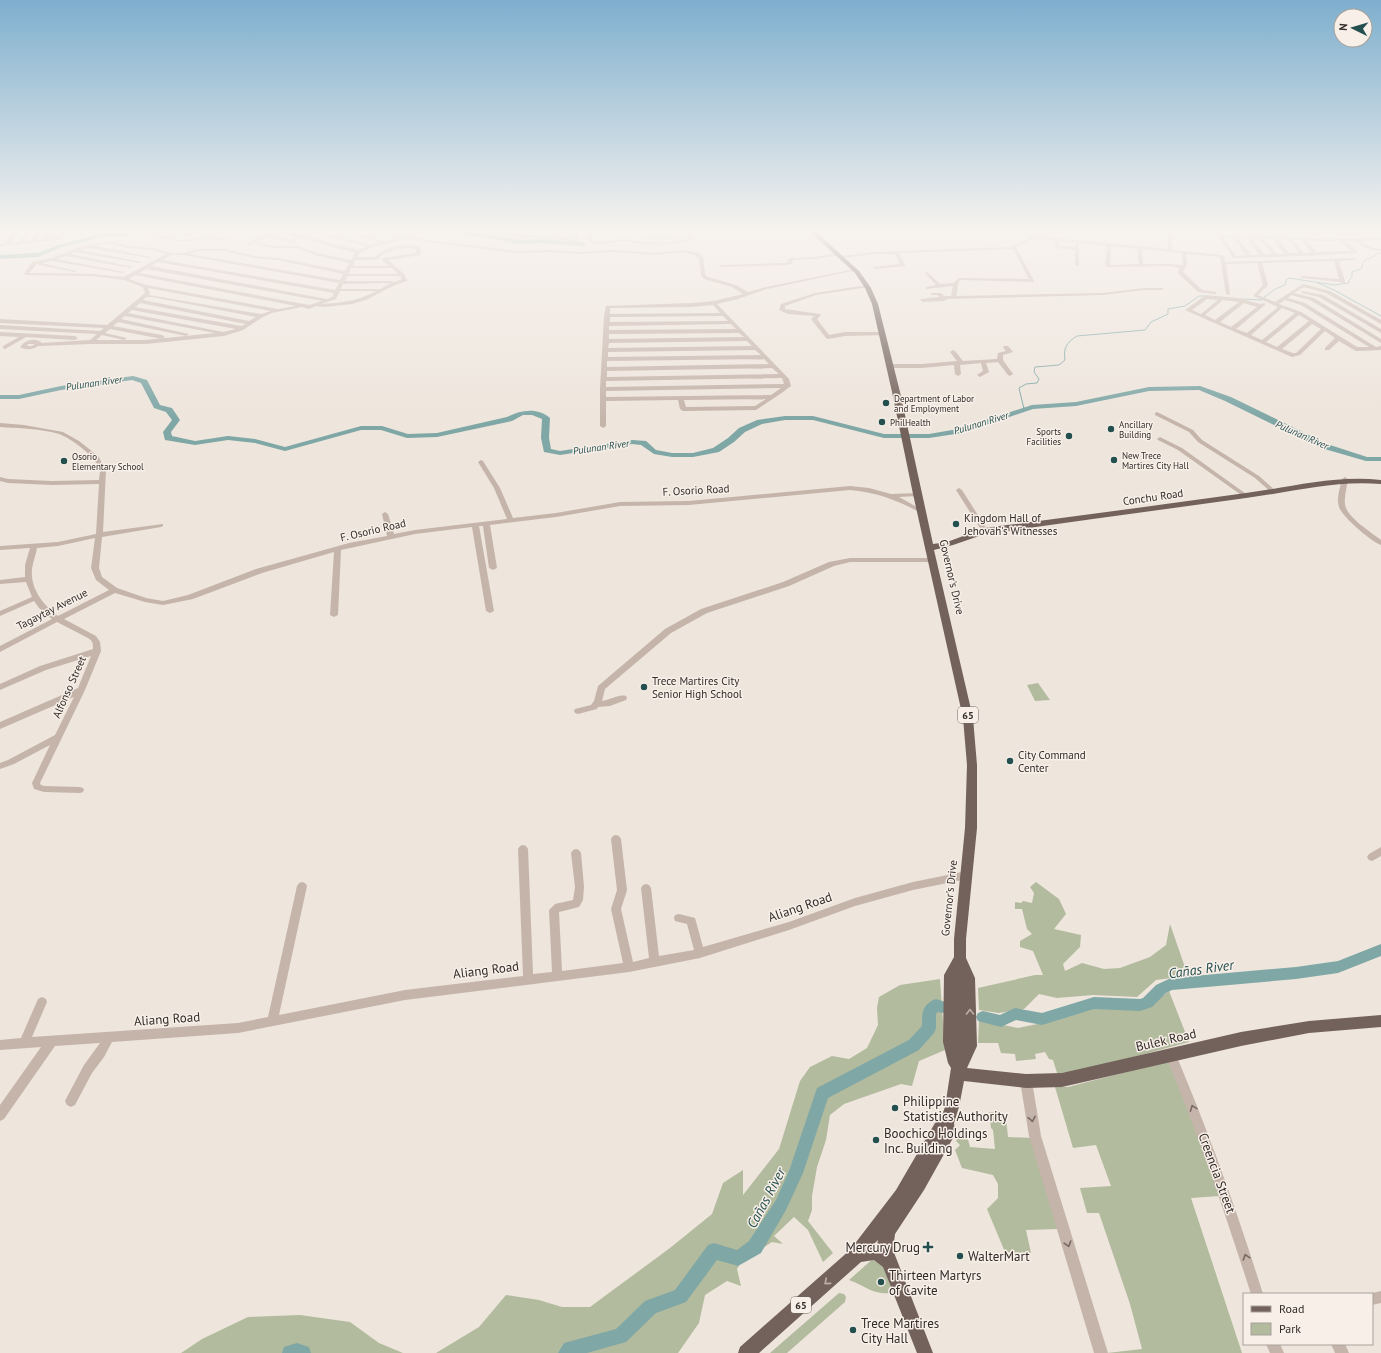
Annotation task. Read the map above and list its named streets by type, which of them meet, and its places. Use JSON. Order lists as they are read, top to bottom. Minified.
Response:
{"streets":{"main road":["Conchu Road","Governor's Drive","65","Bulek Road"],"street":["F. Osorio Road","Tagaytay Avenue","Alfonso Street","Aliang Road","Creencia Street"]},"crossings":[["F. Osorio Road","Governor's Drive"],["F. Osorio Road","Tagaytay Avenue"],["Conchu Road","Governor's Drive"],["Governor's Drive","Aliang Road"],["Governor's Drive","Bulek Road"],["Tagaytay Avenue","Alfonso Street"],["Bulek Road","Creencia Street"]],"one_way":["Creencia Street"],"water":["Pulunan River","Cañas River"],"places":{"other":["Department of Labor and Employment","PhilHealth","Ancillary Building","Sports Facilities","New Trece Martires City Hall","Osorio Elementary School","Kingdom Hall of Jehovah's Witnesses","Trece Martires City Senior High School","City Command Center","Philippine Statistics Authority","Boochico Holdings Inc. Building","WalterMart","Thirteen Martyrs of Cavite","Trece Martires City Hall"],"health":["Mercury Drug"]},"legend":["Road","Park"],"north":"left"}
